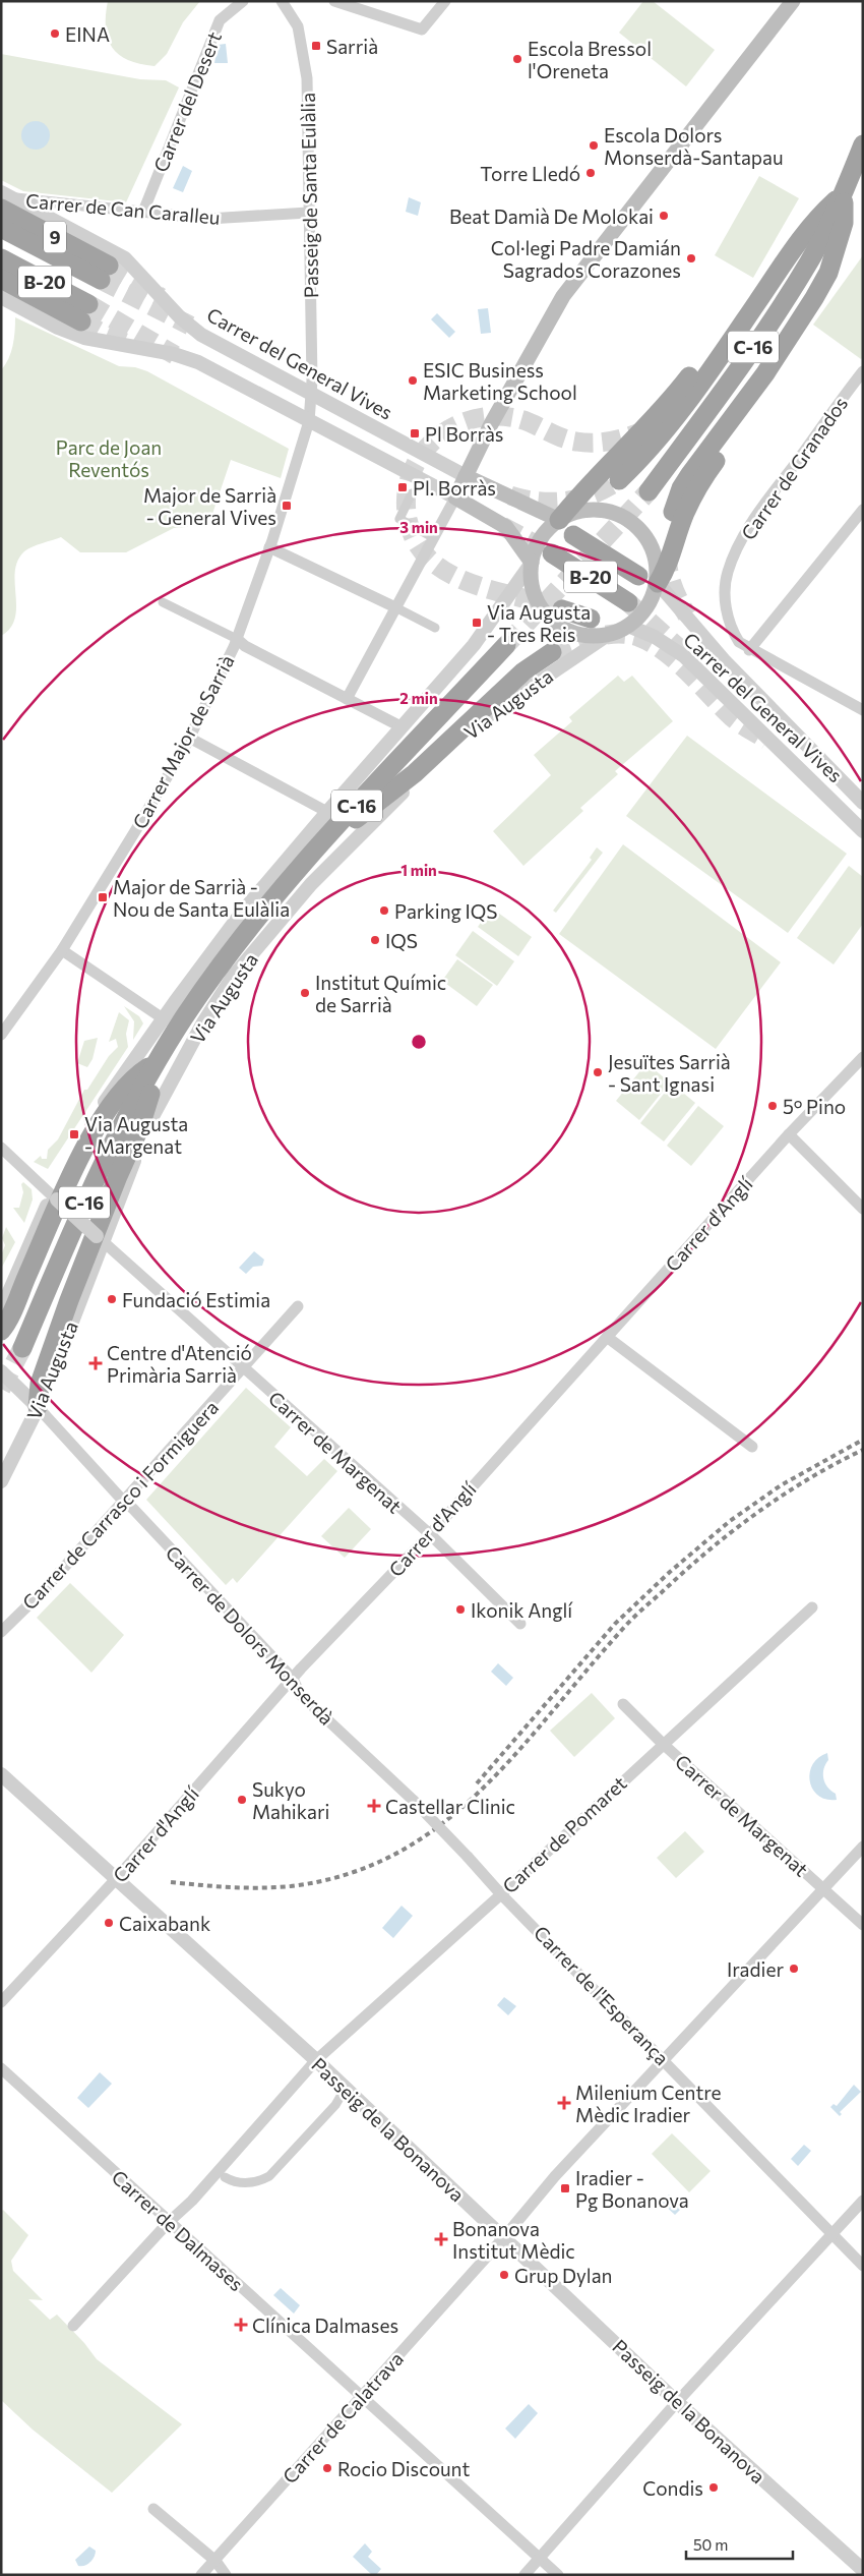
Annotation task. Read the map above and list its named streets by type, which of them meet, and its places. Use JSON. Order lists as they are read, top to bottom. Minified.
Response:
{"streets":{"highway":["9","B-20","C-16"],"main road":["Carrer del General Vives"],"street":["Carrer del Desert","Passeig de Santa Eulàlia","Carrer de Can Caralleu","Carrer de Granados","Via Augusta","Carrer Major de Sarrià","Carrer d'Anglí","Carrer de Margenat","Carrer de Carrasco i Formiguera","Carrer de Dolors Monserdà","Carrer de Pomaret","Carrer de l'Esperança","Passeig de la Bonanova","Carrer de Dalmases","Carrer de Calatrava"]},"crossings":[["Carrer del Desert","Carrer de Can Caralleu"],["Passeig de Santa Eulàlia","Carrer de Can Caralleu"],["Passeig de Santa Eulàlia","Carrer del General Vives"],["Passeig de Santa Eulàlia","Carrer Major de Sarrià"],["Carrer de Can Caralleu","9"],["Carrer de Can Caralleu","Carrer del General Vives"],["9","B-20"],["9","Carrer del General Vives"],["Carrer del General Vives","Via Augusta"],["Via Augusta","Carrer de Margenat"],["Via Augusta","Carrer de Dolors Monserdà"],["Carrer d'Anglí","Carrer de Margenat"],["Carrer d'Anglí","Carrer de Dolors Monserdà"],["Carrer d'Anglí","Passeig de la Bonanova"],["Carrer de Margenat","Carrer de Carrasco i Formiguera"],["Carrer de Margenat","Carrer de Pomaret"],["Carrer de Margenat","Carrer de Calatrava"],["Carrer de Carrasco i Formiguera","Carrer de Dolors Monserdà"],["Carrer de Dolors Monserdà","Carrer de l'Esperança"],["Carrer de Pomaret","Carrer de l'Esperança"],["Carrer de Pomaret","Passeig de la Bonanova"],["Carrer de Pomaret","Carrer de Dalmases"],["Carrer de l'Esperança","Carrer de Calatrava"],["Passeig de la Bonanova","Carrer de Calatrava"],["Carrer de Dalmases","Carrer de Calatrava"]],"parks":["Parc de Joan Reventós"],"places":{"other":["EINA","Escola Bressol l'Oreneta","Escola Dolors Monserdà-Santapau","Torre Lledó","Beat Damià De Molokai","Col·legi Padre Damián Sagrados Corazones","ESIC Business Marketing School","Parking IQS","IQS","Institut Químic de Sarrià","Jesuïtes Sarrià - Sant Ignasi","5º Pino","Fundació Estimia","Ikonik Anglí","Sukyo Mahikari","Caixabank","Iradier","Grup Dylan","Rocio Discount","Condis"],"transit":["Sarrià","Pl Borràs","Pl. Borràs","Major de Sarrià - General Vives","Via Augusta - Tres Reis","Major de Sarrià - Nou de Santa Eulàlia","Via Augusta - Margenat","Iradier - Pg Bonanova"],"health":["Centre d'Atenció Primària Sarrià","Castellar Clinic","Milenium Centre Mèdic Iradier","Bonanova Institut Mèdic","Clínica Dalmases"]},"scale_bar":"50 m","rings":["3 min","2 min","1 min"]}
